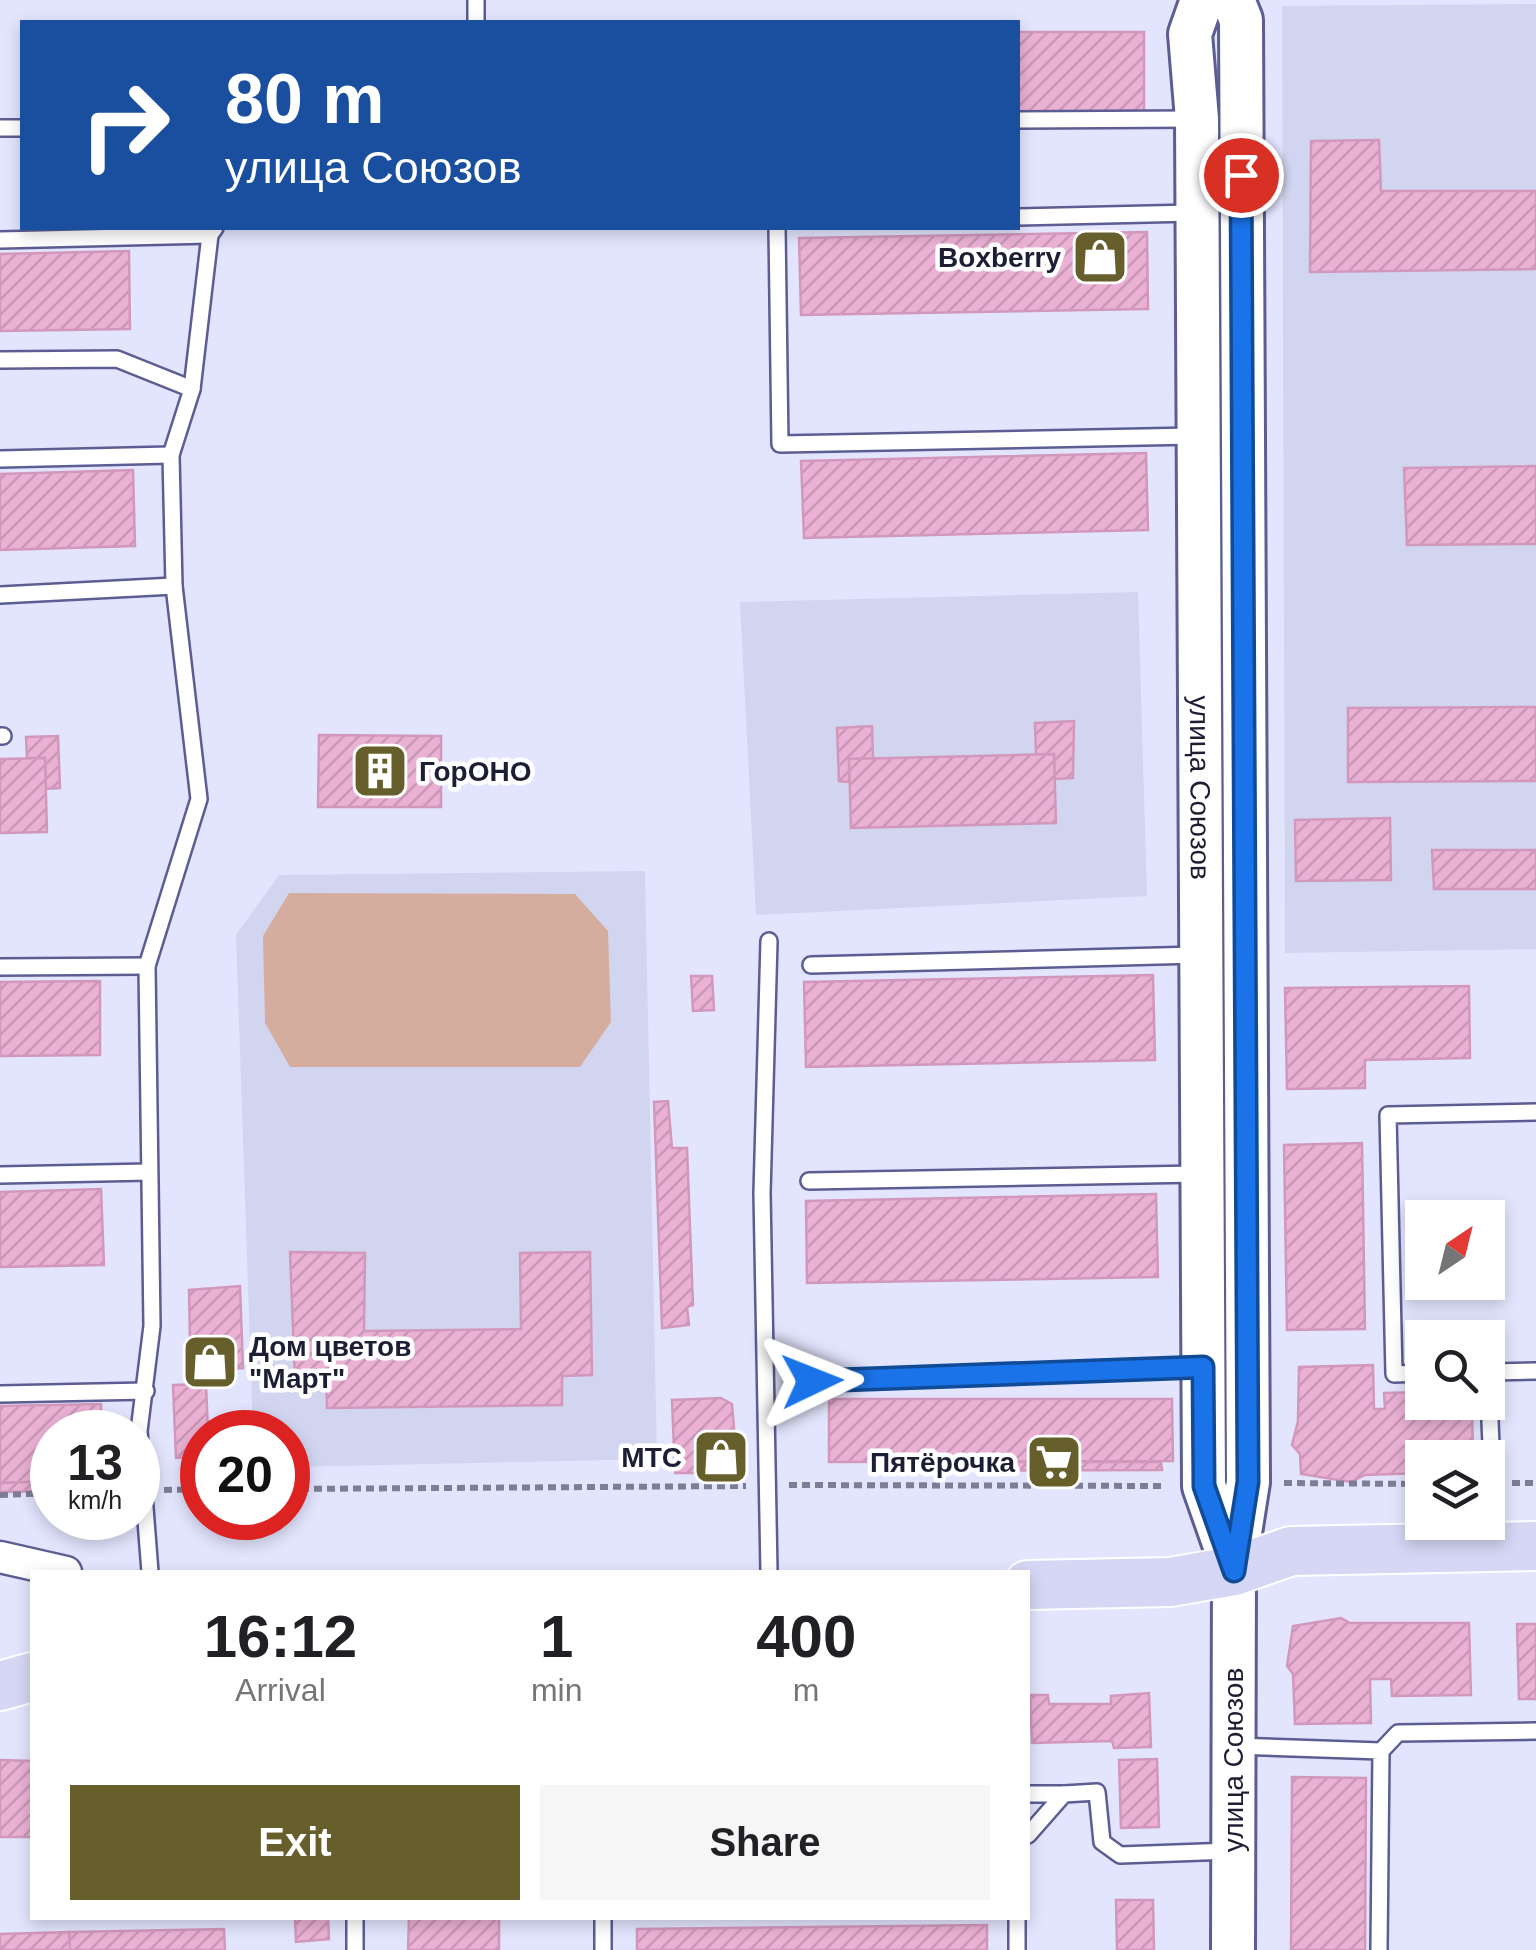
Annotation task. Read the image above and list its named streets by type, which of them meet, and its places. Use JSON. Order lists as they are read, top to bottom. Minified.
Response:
{"streets":{"street":["улица Союзов"]},"places":{"shop":["Boxberry","Дом цветов \"Март\"","МТС"],"building":["ГорОНО"],"supermarket":["Пятёрочка"]},"north":"top right","page":{"turn":["80 m","улица Союзов"],"speed":"13 km/h","limit":"20","eta":["16:12","Arrival","1","min","400","m"],"buttons":["Exit","Share"]}}
